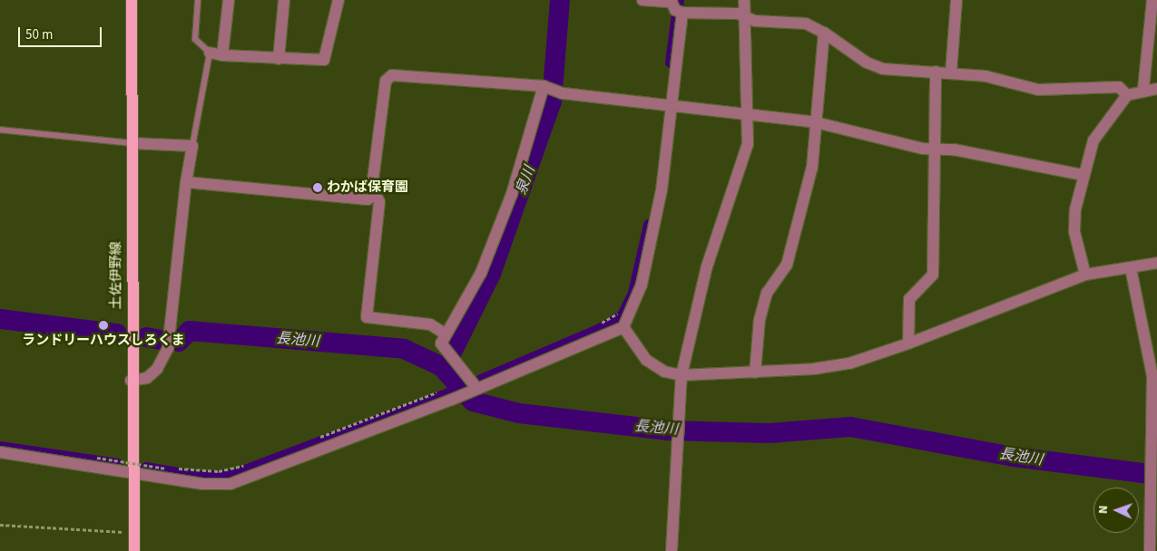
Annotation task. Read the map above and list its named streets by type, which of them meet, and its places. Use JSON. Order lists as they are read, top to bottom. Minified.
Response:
{"streets":{"main road":["土佐伊野線"]},"water":["泉川","長池川"],"places":["わかば保育園","ランドリーハウスしろくま"],"scale_bar":"50 m","north":"left"}
